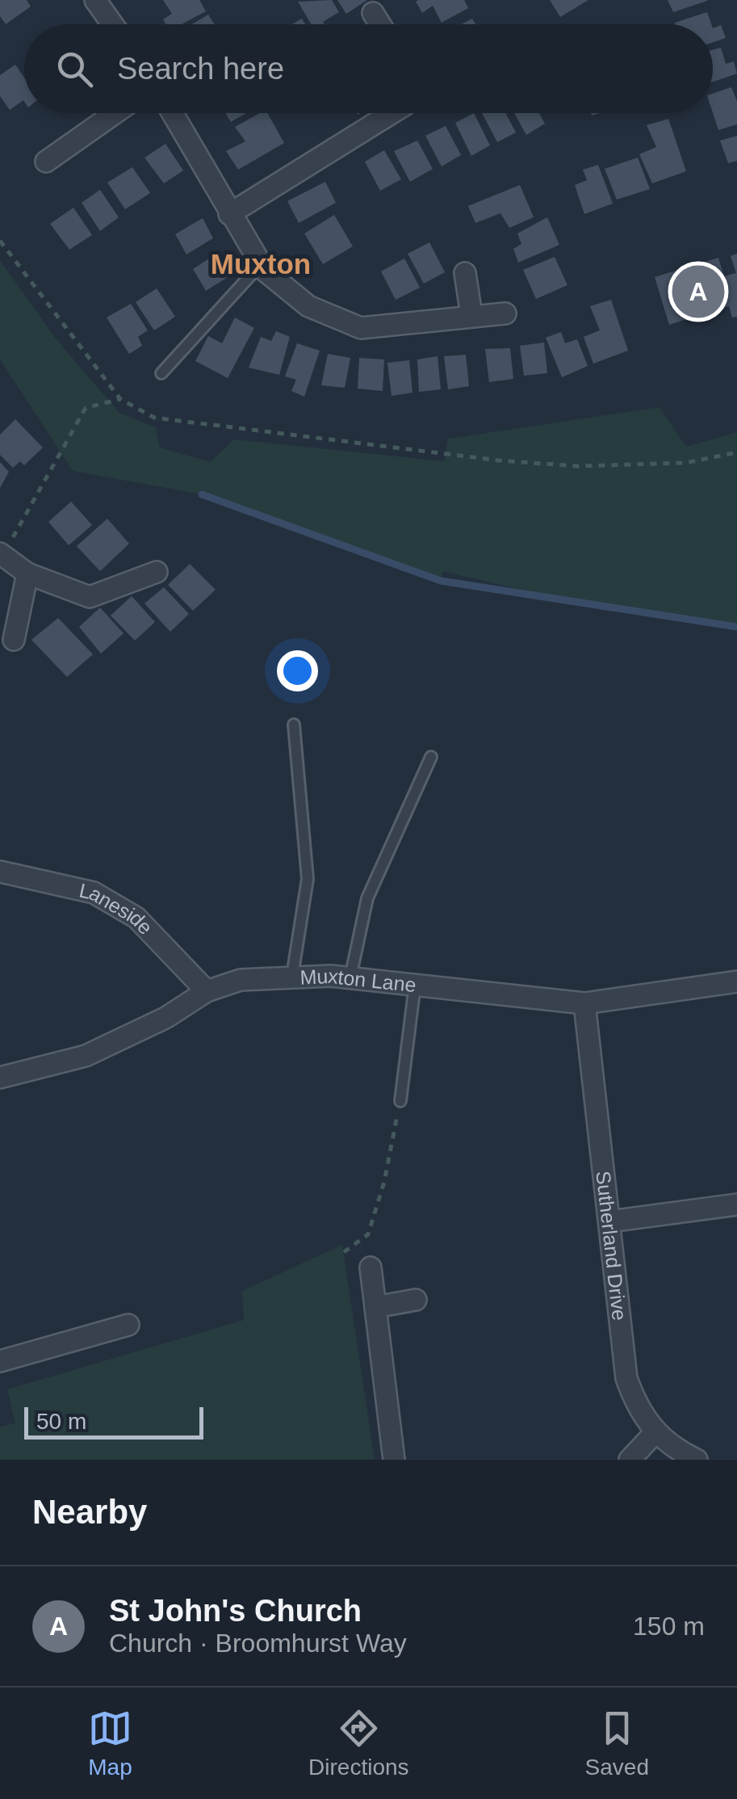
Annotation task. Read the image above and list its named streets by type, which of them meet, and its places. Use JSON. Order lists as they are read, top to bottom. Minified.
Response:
{"streets":{"street":["Laneside","Muxton Lane","Sutherland Drive"]},"crossings":[["Laneside","Muxton Lane"],["Muxton Lane","Sutherland Drive"]],"districts":["Muxton"],"scale_bar":"50 m","page":{"search":"Search here","pins":"A","scale":"50 m","heading":"Nearby","list":[{"mark":"A","name":"St John's Church","note":"Church · Broomhurst Way","value":"150 m"}],"nav":["Map","Directions","Saved"]}}
